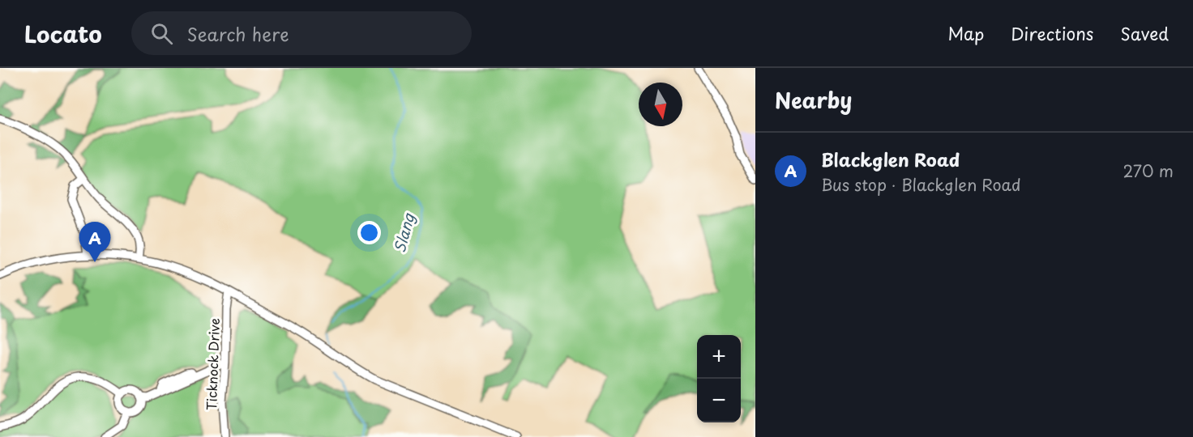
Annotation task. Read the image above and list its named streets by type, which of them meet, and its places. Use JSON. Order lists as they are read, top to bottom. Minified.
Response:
{"streets":{"street":["Ticknock Drive"]},"water":["Slang"],"north":"bottom","page":{"header":"Locato","search":"Search here","nav":["Map","Directions","Saved"],"heading":"Nearby","list":[{"mark":"A","name":"Blackglen Road","note":"Bus stop · Blackglen Road","value":"270 m"}],"pins":"A","map_buttons":["+","−"]}}
